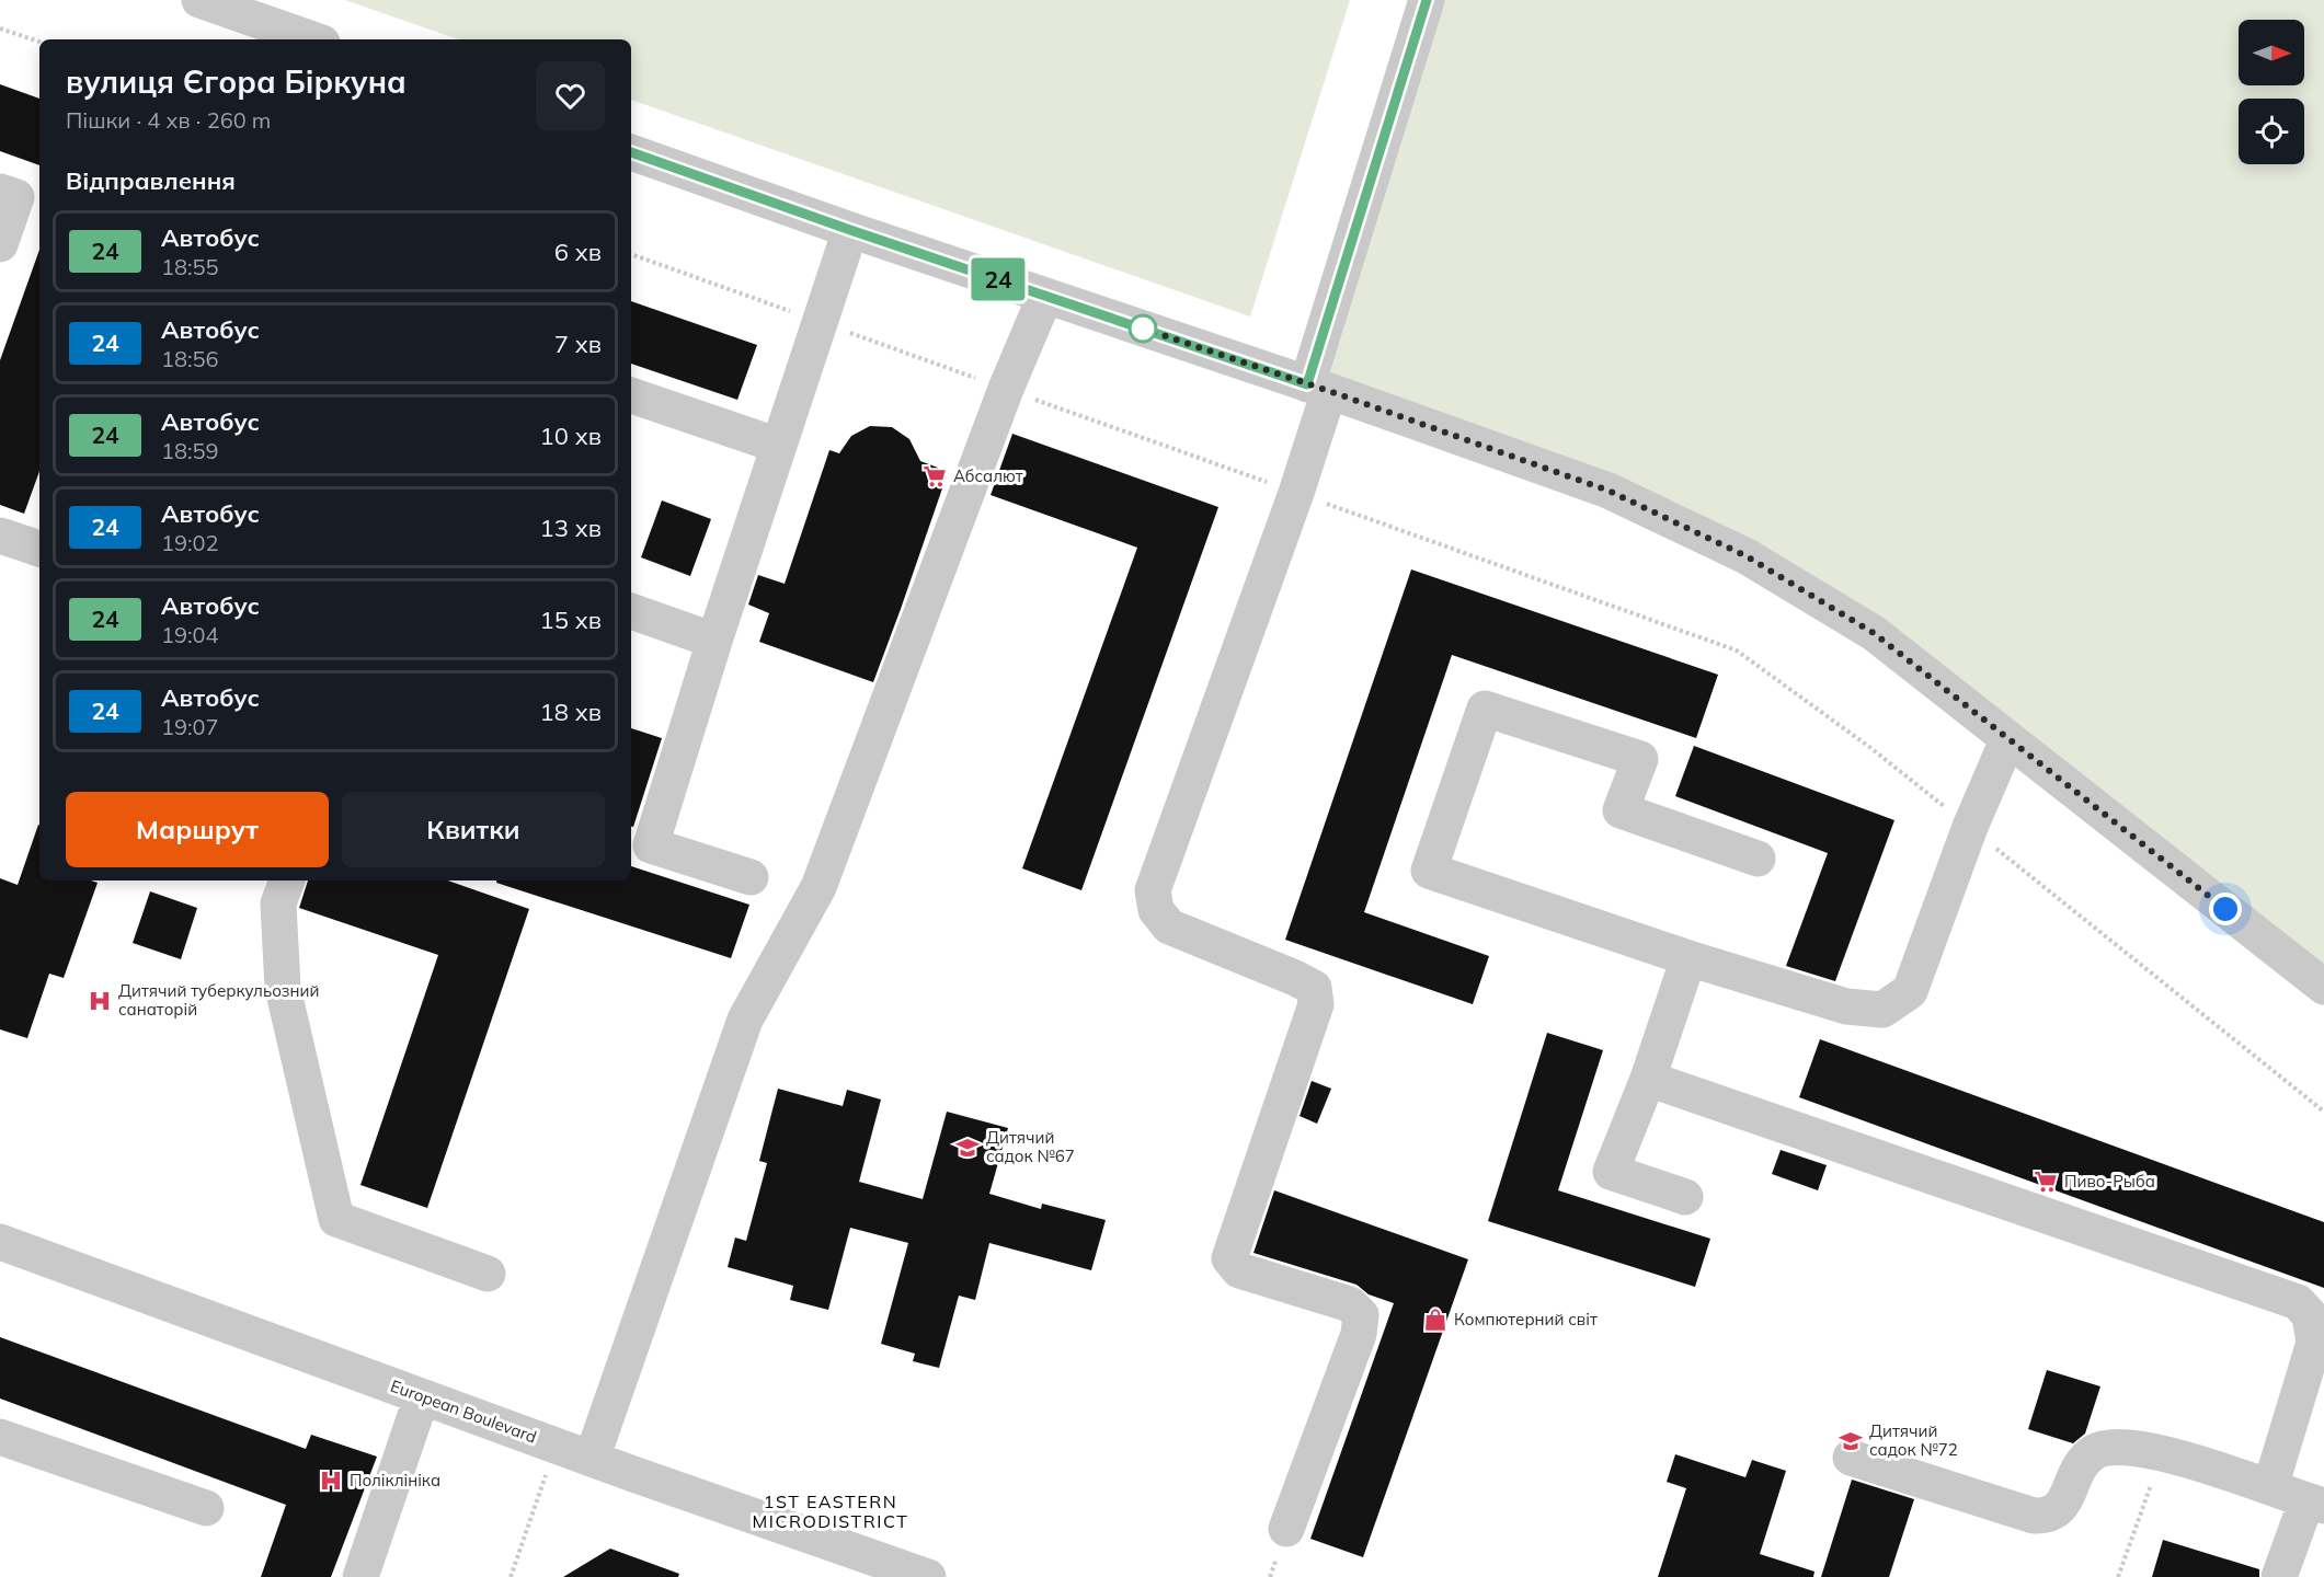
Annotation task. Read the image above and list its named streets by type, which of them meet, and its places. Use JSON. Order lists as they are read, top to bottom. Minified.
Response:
{"streets":{"street":["European Boulevard"]},"districts":["1ST EASTERN MICRODISTRICT"],"places":{"supermarket":["Абсалют","Пиво-Рыба"],"hospital":["Дитячий туберкульозний санаторій","Поліклініка"],"school or university":["Дитячий садок №67","Дитячий садок №72"],"shop":["Компютерний світ"]},"lines":["bus line 24"],"north":"right","page":{"on_map":"24","heading":[["вулиця Єгора Біркуна","Пішки · 4 хв · 260 m"],"Відправлення"],"list":[{"mark":"24","name":"Автобус","note":"18:55","value":"6 хв"},{"mark":"24","name":"Автобус","note":"18:56","value":"7 хв"},{"mark":"24","name":"Автобус","note":"18:59","value":"10 хв"},{"mark":"24","name":"Автобус","note":"19:02","value":"13 хв"},{"mark":"24","name":"Автобус","note":"19:04","value":"15 хв"},{"mark":"24","name":"Автобус","note":"19:07","value":"18 хв"}],"buttons":["Маршрут","Квитки"]}}
